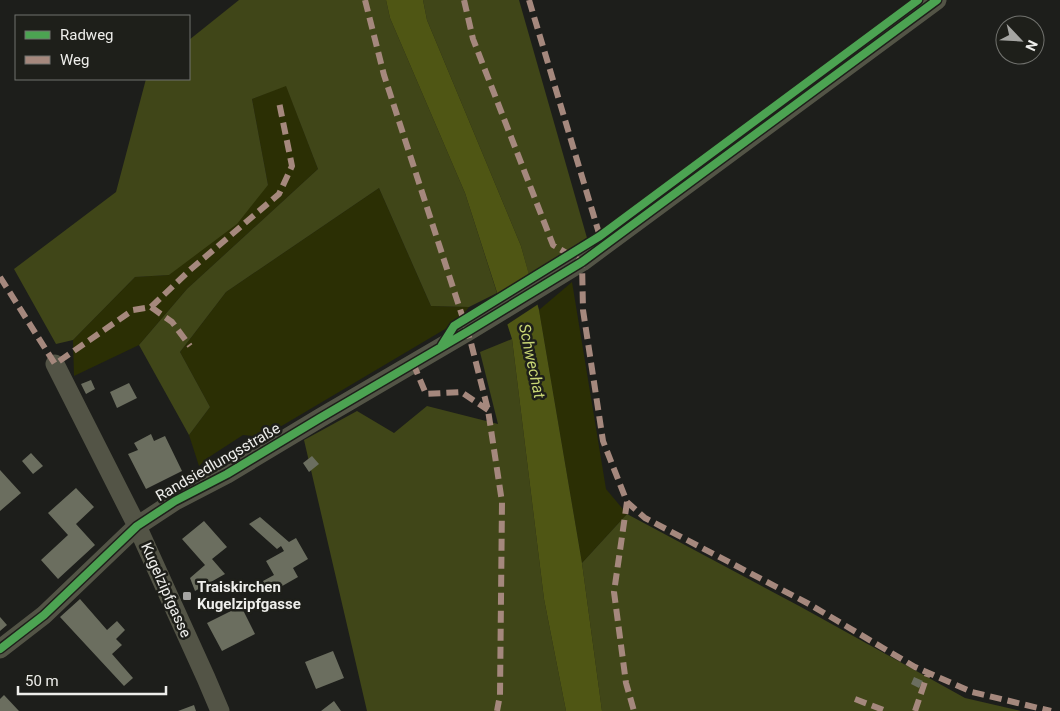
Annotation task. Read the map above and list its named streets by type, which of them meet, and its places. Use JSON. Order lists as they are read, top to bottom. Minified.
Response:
{"streets":{"street":["Randsiedlungsstraße","Kugelzipfgasse"]},"crossings":[["Randsiedlungsstraße","Kugelzipfgasse"]],"water":["Schwechat"],"places":{"transit":["Traiskirchen Kugelzipfgasse"]},"legend":["Radweg","Weg"],"scale_bar":"50 m","north":"bottom right"}
